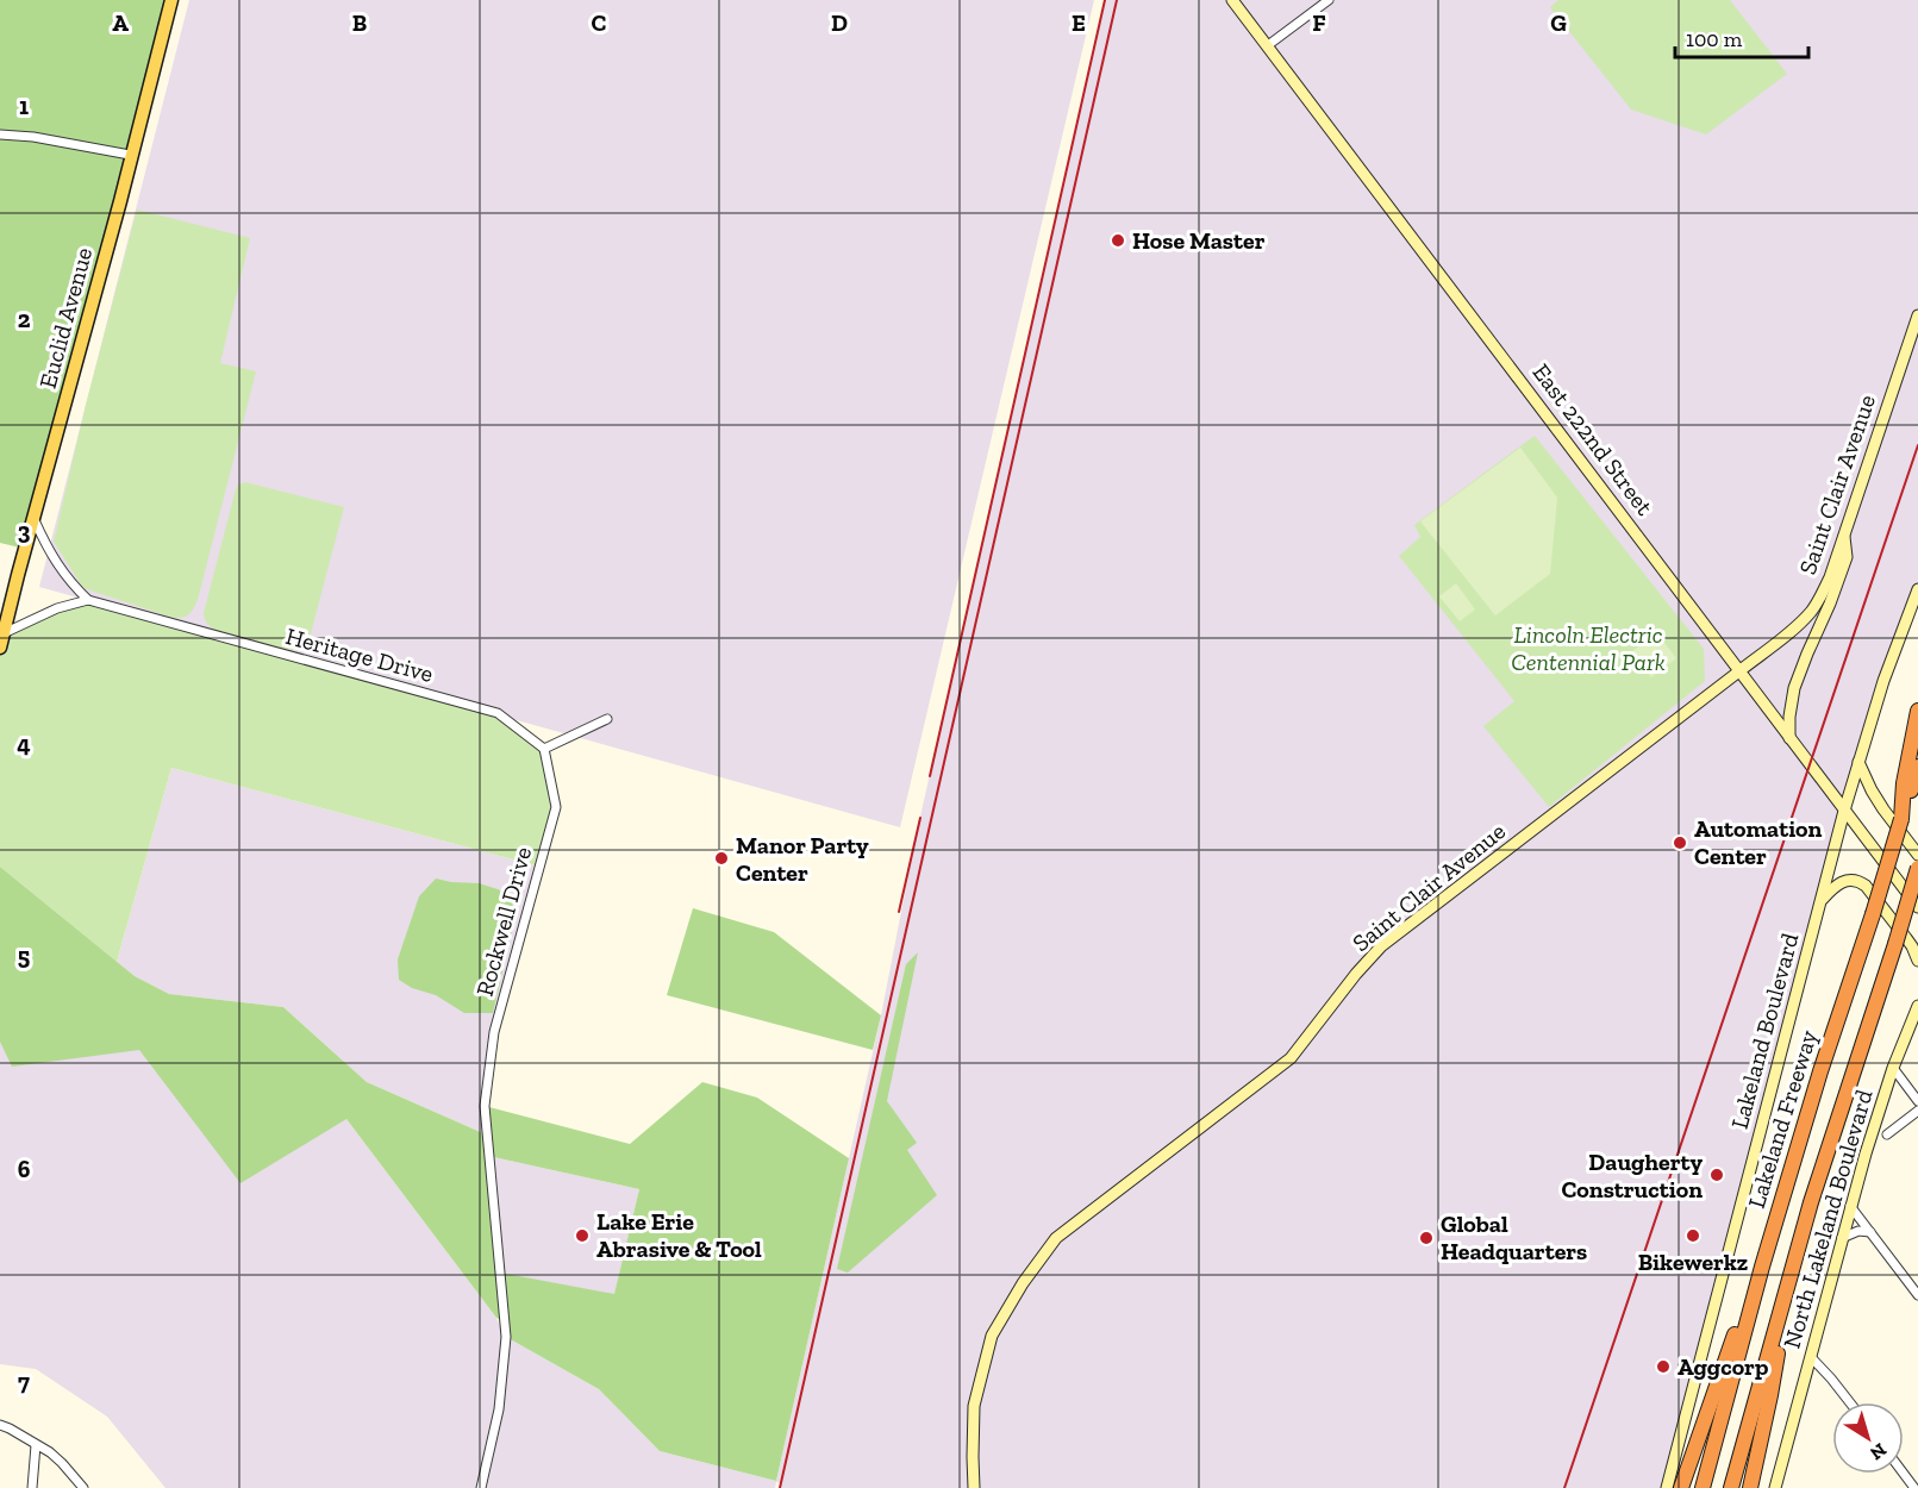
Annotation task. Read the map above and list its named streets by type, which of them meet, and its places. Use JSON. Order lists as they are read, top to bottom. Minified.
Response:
{"streets":{"highway":["Lakeland Freeway"],"main road":["Euclid Avenue"],"street":["East 222nd Street","Saint Clair Avenue","Heritage Drive","Rockwell Drive","Lakeland Boulevard","North Lakeland Boulevard"]},"crossings":[["East 222nd Street","Saint Clair Avenue"],["East 222nd Street","Lakeland Boulevard"],["Heritage Drive","Rockwell Drive"]],"parks":["Lincoln Electric Centennial Park"],"places":["Hose Master","Automation Center","Manor Party Center","Daugherty Construction","Lake Erie Abrasive & Tool","Bikewerkz","Global Headquarters","Aggcorp"],"scale_bar":"100 m","north":"bottom right","grid":{"columns":["A","B","C","D","E","F","G"],"rows":["1","2","3","4","5","6","7"]}}
